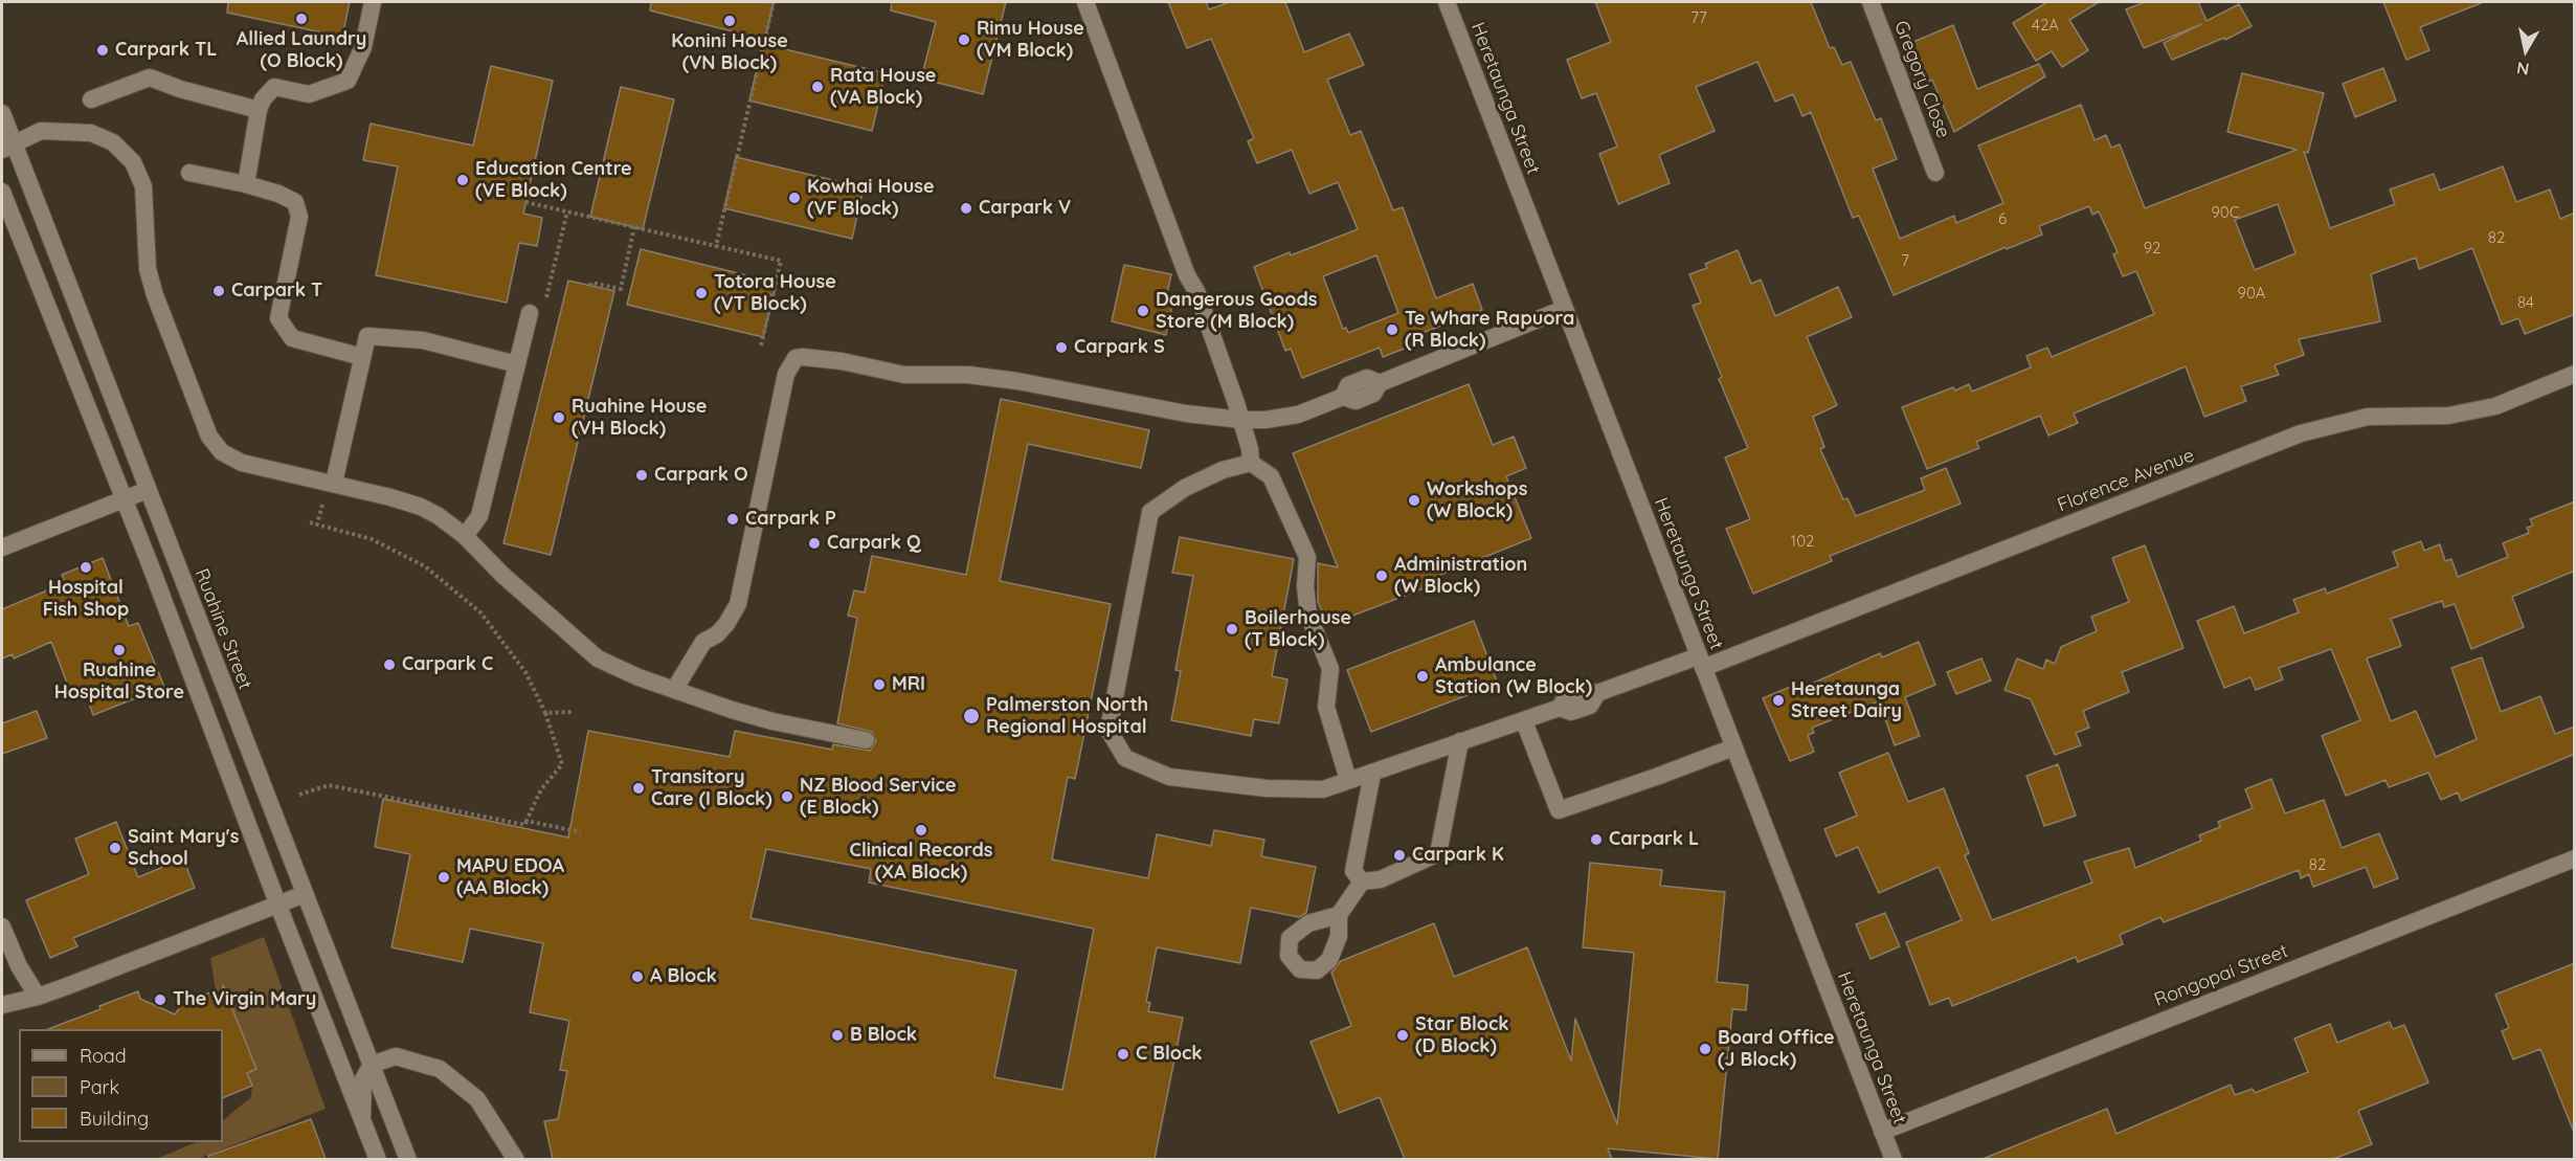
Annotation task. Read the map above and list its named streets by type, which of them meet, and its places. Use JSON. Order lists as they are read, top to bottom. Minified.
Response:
{"streets":{"street":["Gregory Close","Heretaunga Street","Florence Avenue","Ruahine Street","Rongopai Street"]},"crossings":[["Heretaunga Street","Florence Avenue"],["Heretaunga Street","Rongopai Street"]],"places":["Allied Laundry (O Block)","Konini House (VN Block)","Rimu House (VM Block)","Carpark TL","Rata House (VA Block)","Education Centre (VE Block)","Kowhai House (VF Block)","Carpark V","Carpark T","Totora House (VT Block)","Dangerous Goods Store (M Block)","Te Whare Rapuora (R Block)","Carpark S","Ruahine House (VH Block)","Carpark O","Workshops (W Block)","Carpark P","Carpark Q","Hospital Fish Shop","Administration (W Block)","Boilerhouse (T Block)","Ruahine Hospital Store","Carpark C","Ambulance Station (W Block)","MRI","Heretaunga Street Dairy","Palmerston North Regional Hospital","Transitory Care (I Block)","NZ Blood Service (E Block)","Clinical Records (XA Block)","Carpark L","Saint Mary's School","Carpark K","MAPU EDOA (AA Block)","A Block","The Virgin Mary","B Block","Star Block (D Block)","Board Office (J Block)","C Block"],"house_numbers":["77","42A","90C","6","82","92","7","90A","84","102","82"],"legend":["Road","Park","Building"],"north":"bottom"}
